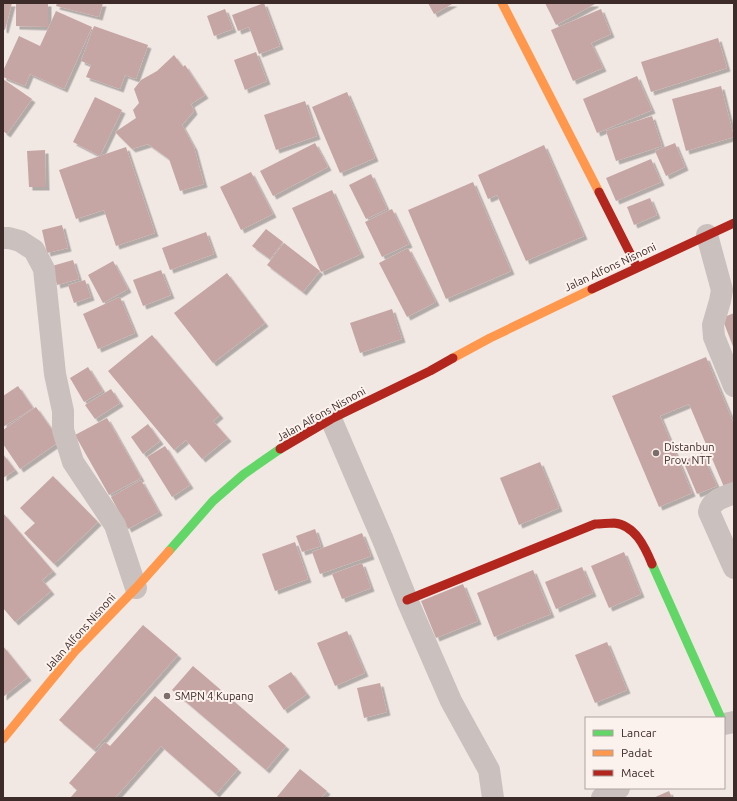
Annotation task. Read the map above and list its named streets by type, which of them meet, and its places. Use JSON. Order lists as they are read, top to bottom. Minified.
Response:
{"streets":{"main road":["Jalan Alfons Nisnoni"]},"places":["Distanbun Prov. NTT","SMPN 4 Kupang"],"legend":["Lancar","Padat","Macet"]}
